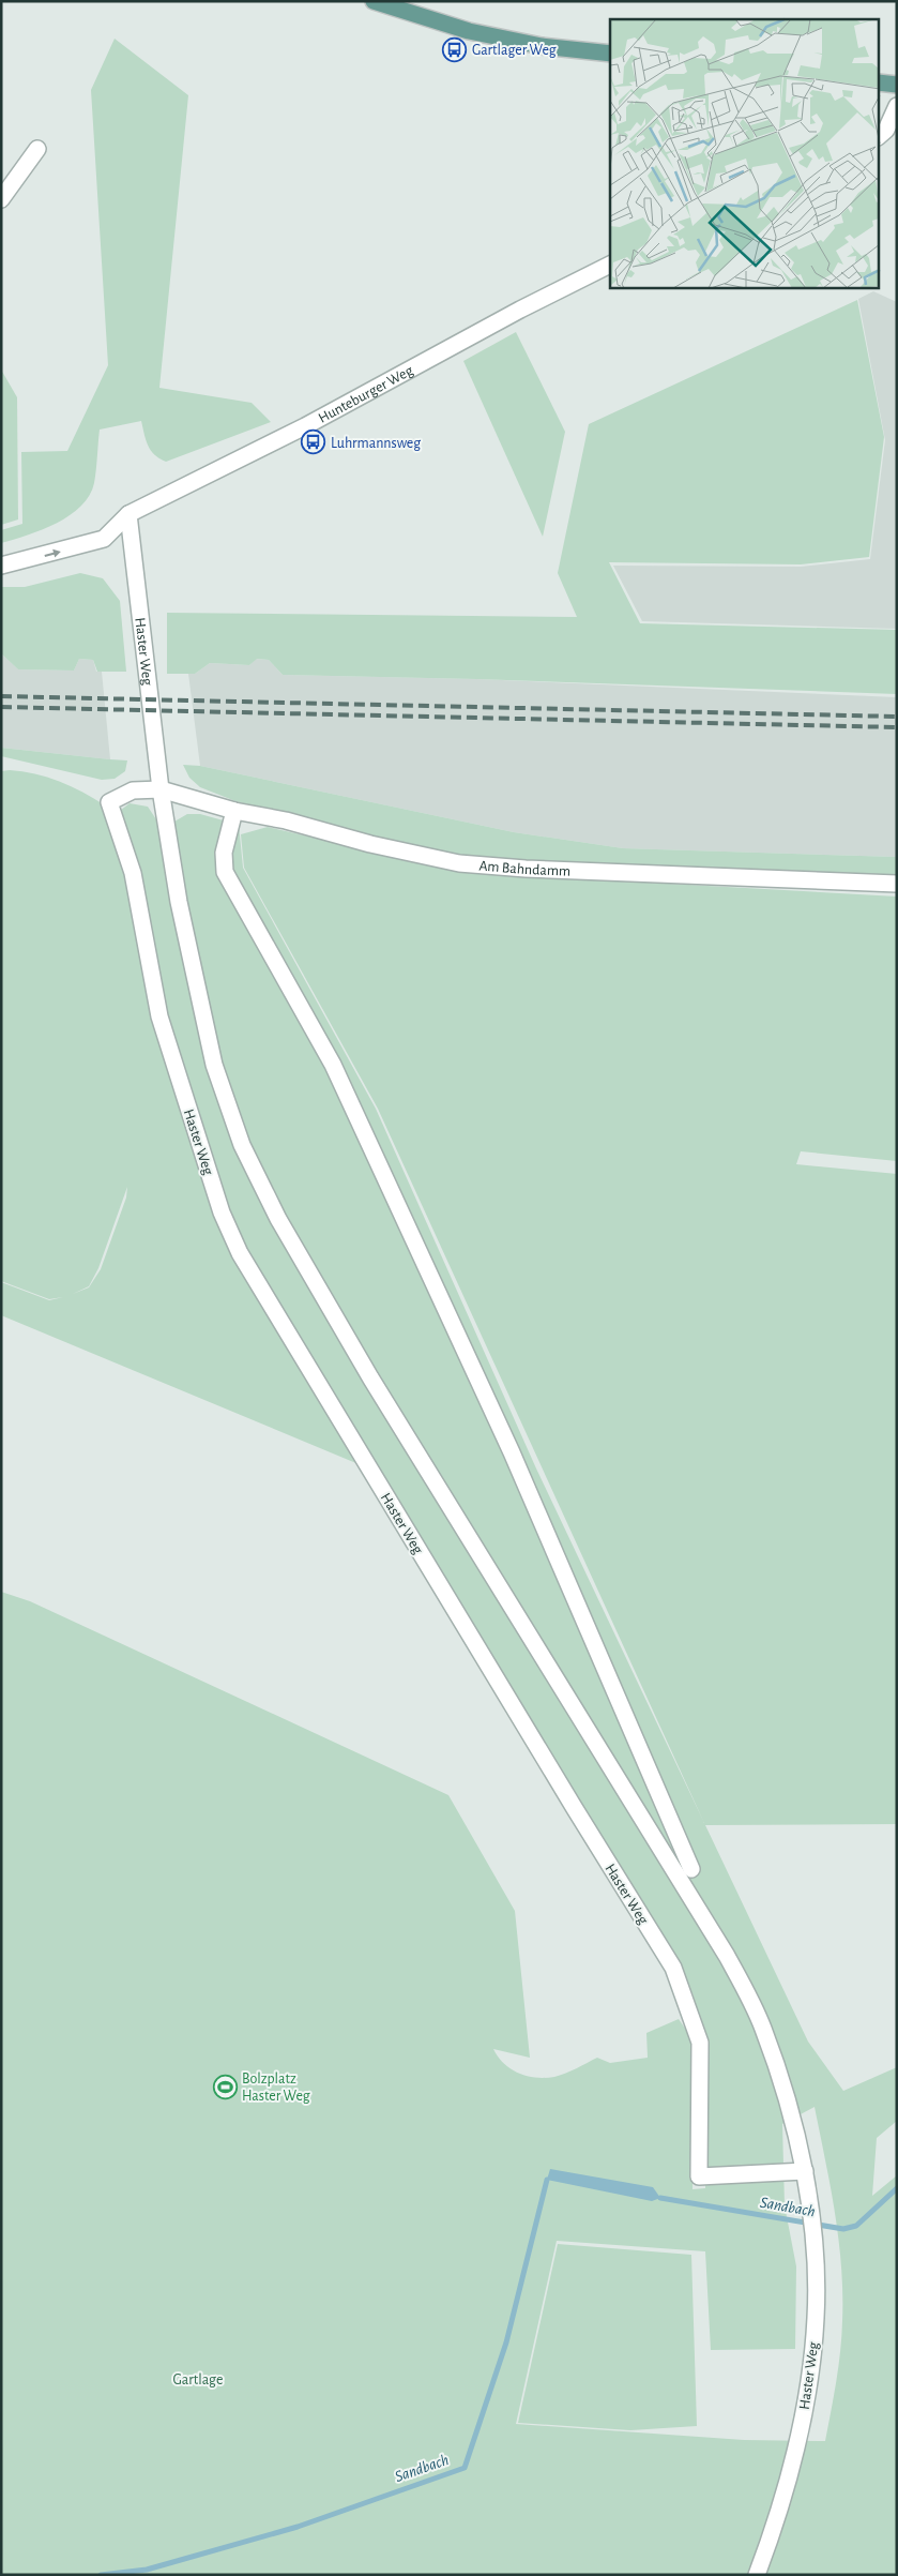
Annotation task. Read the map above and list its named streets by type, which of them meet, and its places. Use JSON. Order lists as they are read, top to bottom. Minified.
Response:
{"streets":{"street":["Hunteburger Weg","Haster Weg","Am Bahndamm"]},"crossings":[["Hunteburger Weg","Haster Weg"],["Haster Weg","Am Bahndamm"]],"water":["Sandbach"],"parks":["Gartlage"],"places":{"bus stop":["Gartlager Weg","Luhrmannsweg"],"sports":["Bolzplatz Haster Weg"]}}
